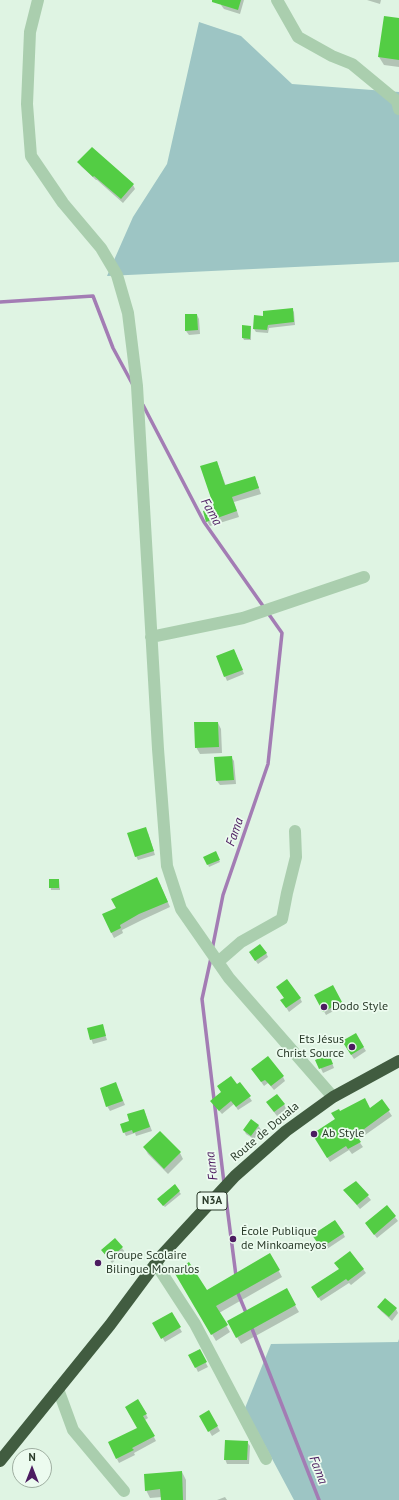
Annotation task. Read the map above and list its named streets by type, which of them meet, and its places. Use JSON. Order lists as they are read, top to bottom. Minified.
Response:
{"streets":{"highway":["Route de Douala","N3A"]},"crossings":[["Route de Douala","N3A"]],"water":["Fama"],"places":["Dodo Style","Ets Jésus Christ Source","Ab Style","École Publique de Minkoameyos","Groupe Scolaire Bilingue Monarlos"],"north":"top"}
